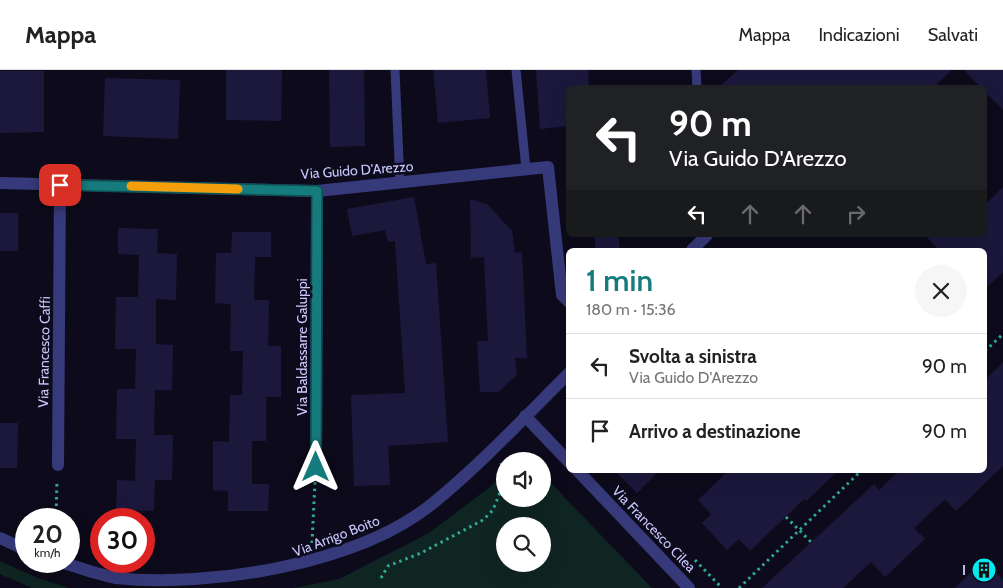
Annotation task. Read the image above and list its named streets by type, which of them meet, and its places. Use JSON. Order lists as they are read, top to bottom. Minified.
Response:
{"streets":{"street":["Via Guido D'Arezzo","Via Baldassarre Galuppi","Via Francesco Caffi","Via Francesco Cilea","Via Arrigo Boito"]},"crossings":[["Via Guido D'Arezzo","Via Baldassarre Galuppi"],["Via Guido D'Arezzo","Via Francesco Caffi"]],"places":{"building":["I"]},"page":{"header":"Mappa","nav":["Mappa","Indicazioni","Salvati"],"turn":["90 m","Via Guido D'Arezzo"],"heading":["1 min","180 m · 15:36"],"list":[{"name":"Svolta a sinistra","note":"Via Guido D'Arezzo","value":"90 m"},{"name":"Arrivo a destinazione","value":"90 m"}],"speed":"20 km/h","limit":"30"}}
